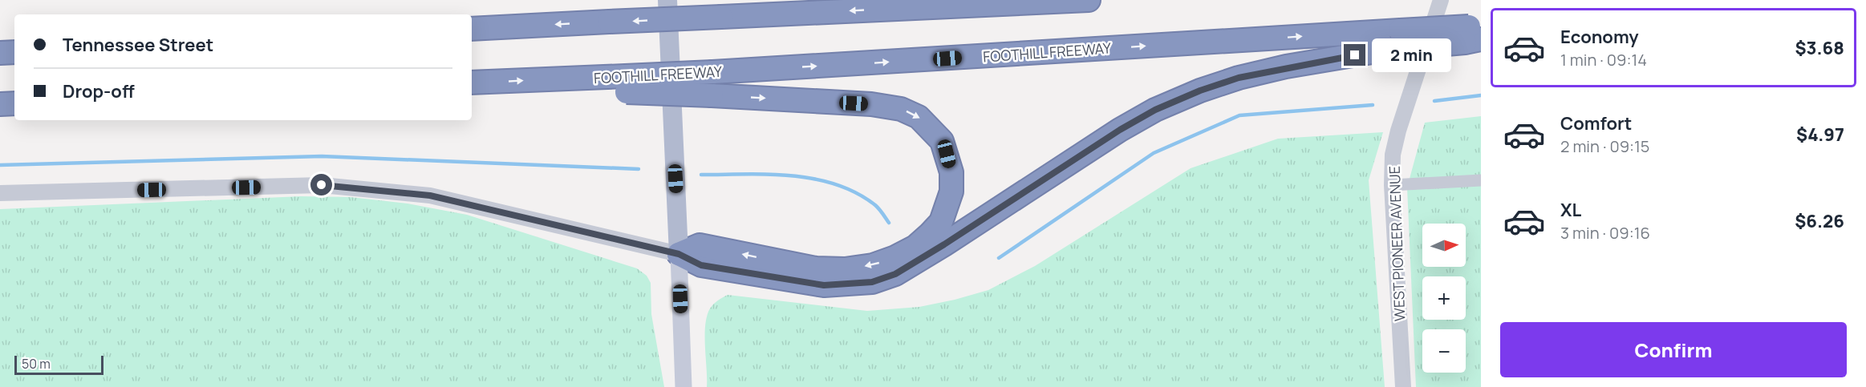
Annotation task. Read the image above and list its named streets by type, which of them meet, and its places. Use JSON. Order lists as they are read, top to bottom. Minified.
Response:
{"streets":{"highway":["FOOTHILL FREEWAY"],"street":["WEST PIONEER AVENUE"]},"scale_bar":"50 m","north":"right","page":{"list":[{"name":"Economy","note":"1 min · 09:14","value":"$3.68"},{"name":"Comfort","note":"2 min · 09:15","value":"$4.97"},{"name":"XL","note":"3 min · 09:16","value":"$6.26"}],"banner":["Tennessee Street","Drop-off"],"bubble":"2 min","map_buttons":["+","−"],"buttons":"Confirm","scale":"50 m"}}
